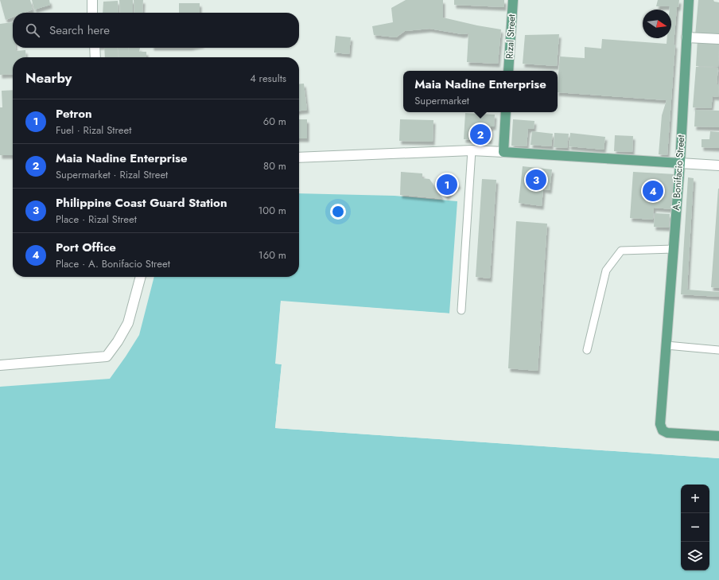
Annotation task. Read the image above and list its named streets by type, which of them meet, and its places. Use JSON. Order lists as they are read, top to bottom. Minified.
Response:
{"streets":{"main road":["Rizal Street","A. Bonifacio Street"]},"north":"right","page":{"search":"Search here","heading":["Nearby","4 results"],"popup":["Maia Nadine Enterprise","Supermarket"],"list":[{"mark":"1","name":"Petron","note":"Fuel · Rizal Street","value":"60 m"},{"mark":"2","name":"Maia Nadine Enterprise","note":"Supermarket · Rizal Street","value":"80 m"},{"mark":"3","name":"Philippine Coast Guard Station","note":"Place · Rizal Street","value":"100 m"},{"mark":"4","name":"Port Office","note":"Place · A. Bonifacio Street","value":"160 m"}],"pins":["2","3","1","4"],"map_buttons":["+","−"]}}
